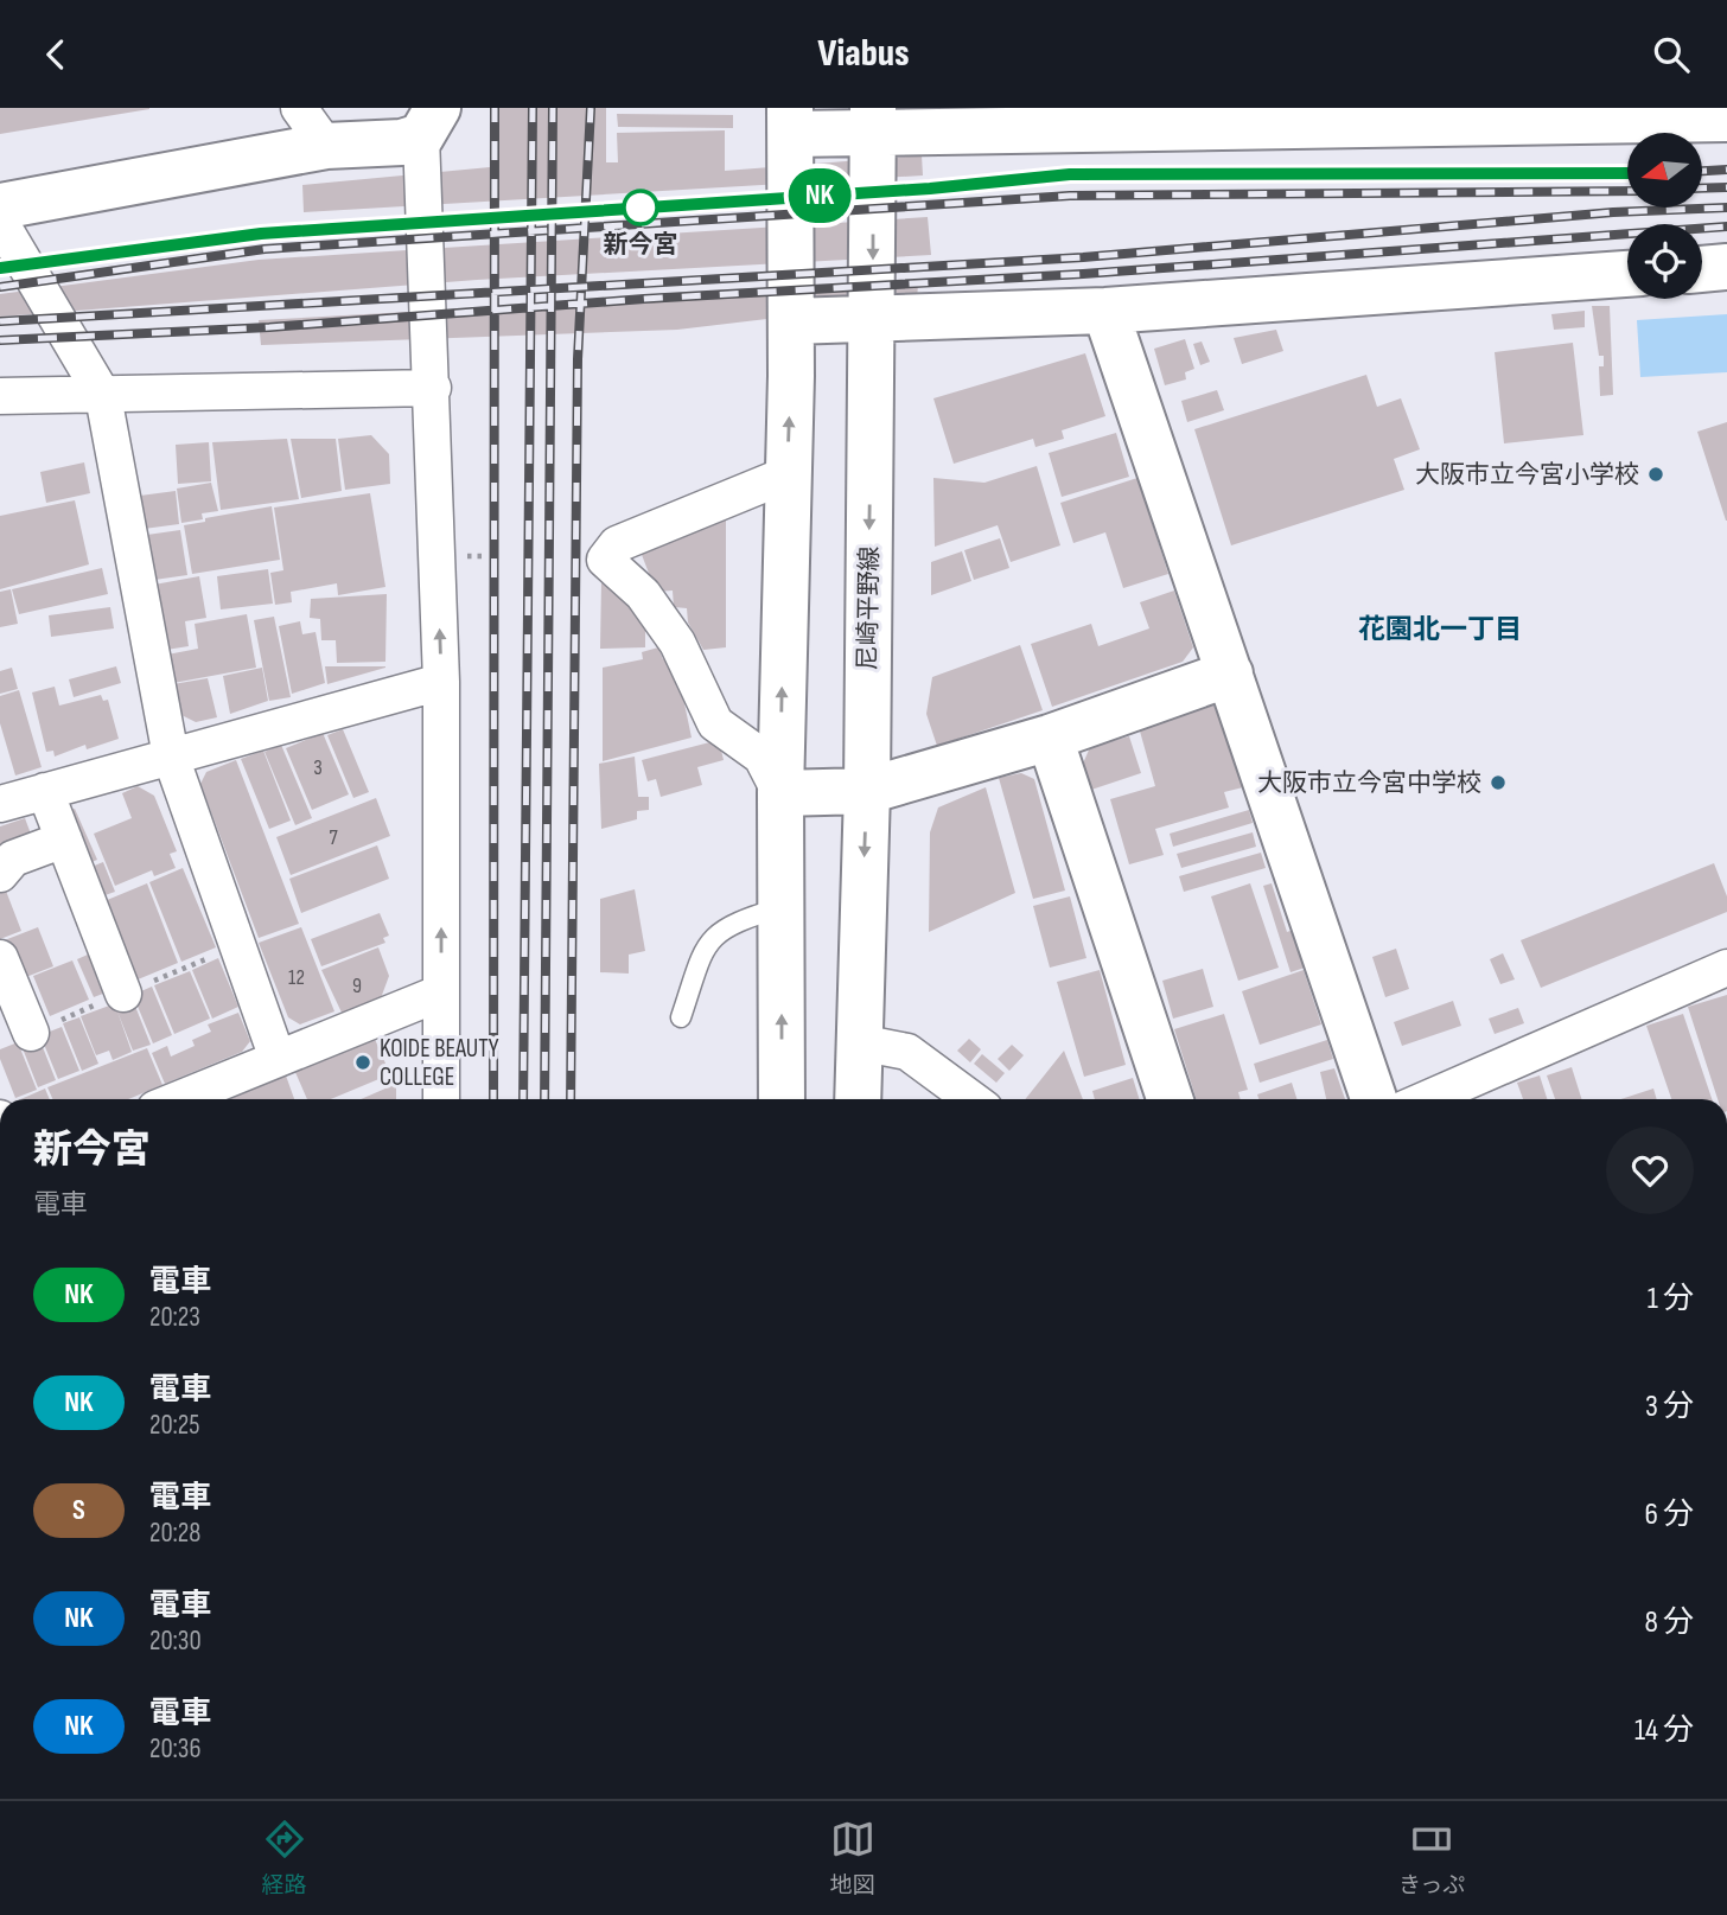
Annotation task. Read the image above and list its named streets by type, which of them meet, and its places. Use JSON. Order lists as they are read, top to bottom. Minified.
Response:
{"streets":{"main road":["尼崎平野線"]},"districts":["花園北一丁目"],"places":["新今宮","大阪市立今宮小学校","大阪市立今宮中学校","KOIDE BEAUTY COLLEGE"],"house_numbers":["3","7","12","9"],"north":"left","page":{"header":"Viabus","on_map":"NK","heading":["新今宮","電車"],"list":[{"mark":"NK","name":"電車","note":"20:23","value":"1 分"},{"mark":"NK","name":"電車","note":"20:25","value":"3 分"},{"mark":"S","name":"電車","note":"20:28","value":"6 分"},{"mark":"NK","name":"電車","note":"20:30","value":"8 分"},{"mark":"NK","name":"電車","note":"20:36","value":"14 分"}],"tabs":["経路","地図","きっぷ"]}}
